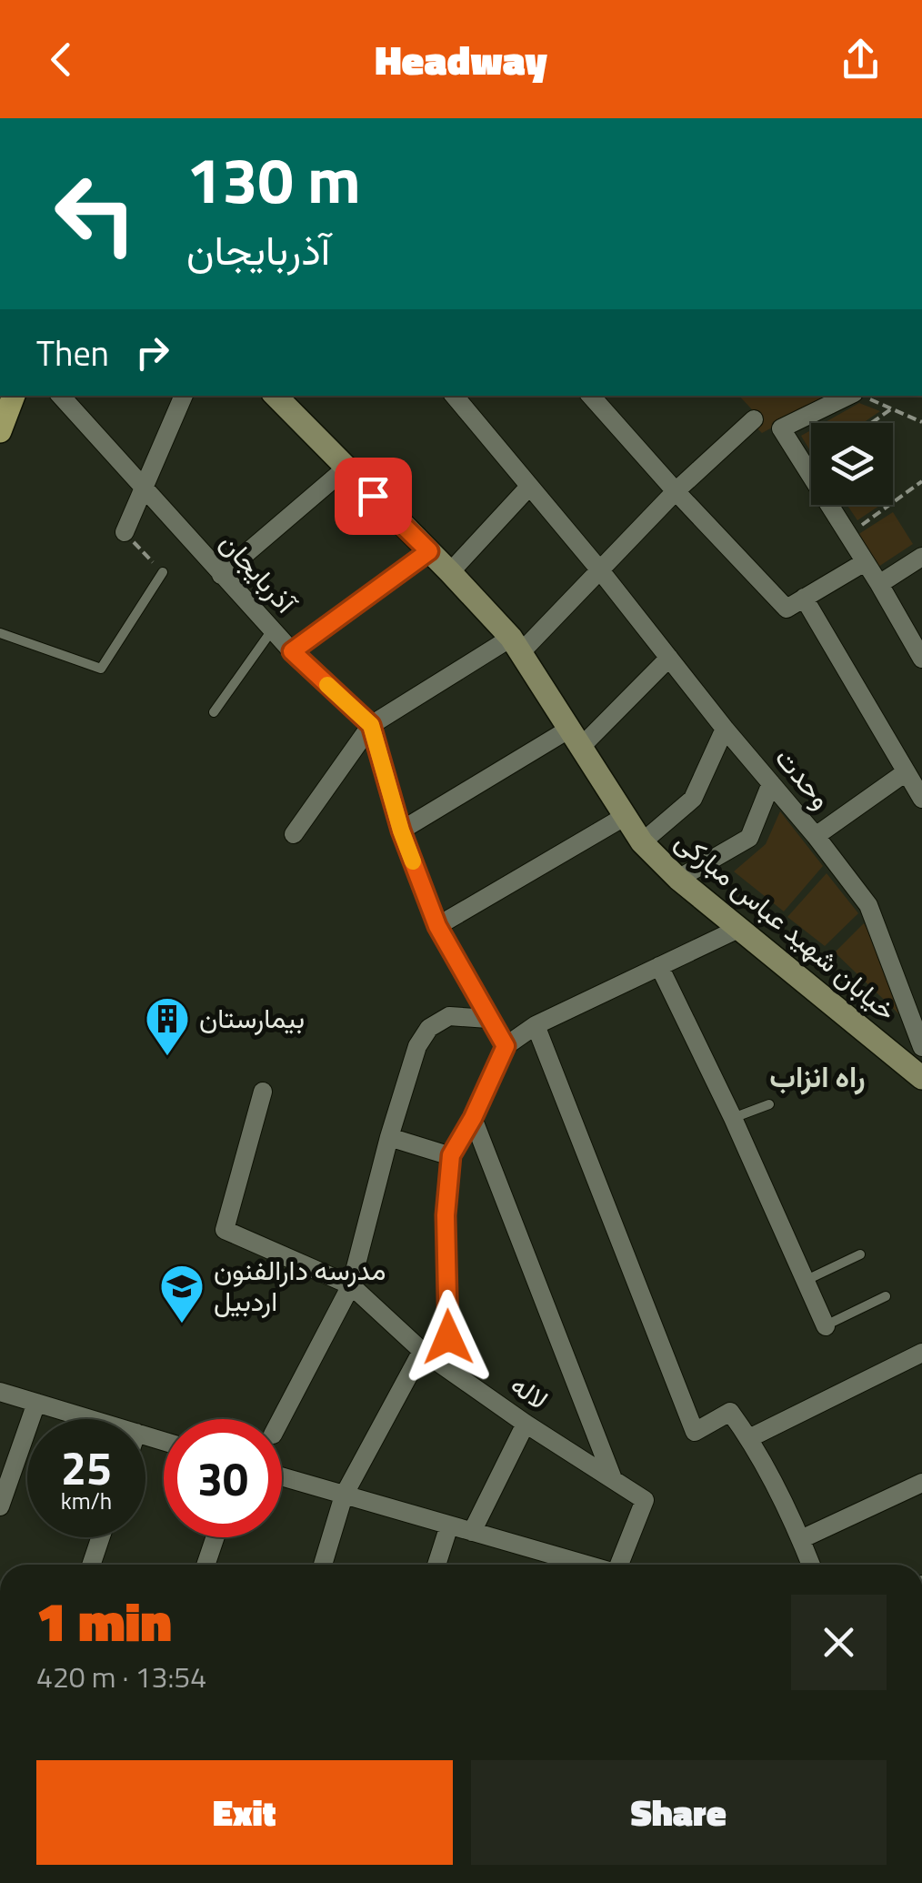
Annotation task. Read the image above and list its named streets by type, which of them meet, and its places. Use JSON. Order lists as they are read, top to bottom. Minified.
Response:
{"streets":{"street":["آذربایجان","وحدت","خیابان شهید عباس مبارکی","لاله"]},"districts":["راه انزاب"],"places":{"building":["بیمارستان"],"school or university":["مدرسه دارالفنون اردبیل"]},"page":{"header":"Headway","turn":["130 m","آذربایجان"],"then":"Then","speed":"25 km/h","limit":"30","heading":["1 min","420 m · 13:54"],"buttons":["Exit","Share"]}}
